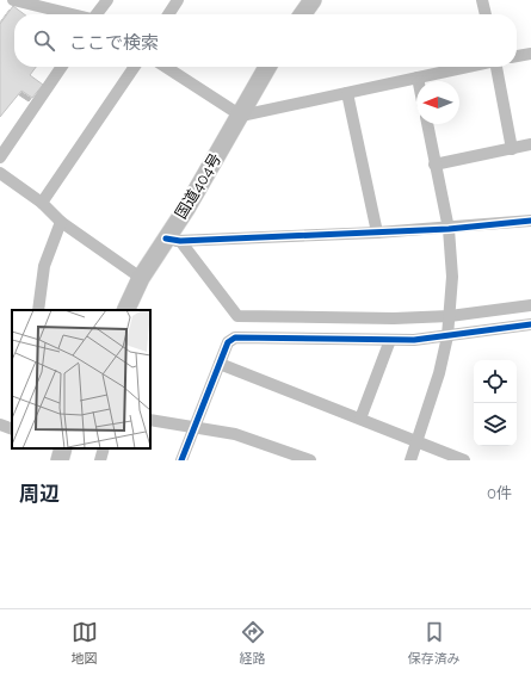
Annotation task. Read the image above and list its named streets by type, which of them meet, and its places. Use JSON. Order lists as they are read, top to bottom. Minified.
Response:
{"streets":{"highway":["国道404号"]},"north":"left","page":{"search":"ここで検索","heading":["周辺","0件"],"nav":["地図","経路","保存済み"]}}
